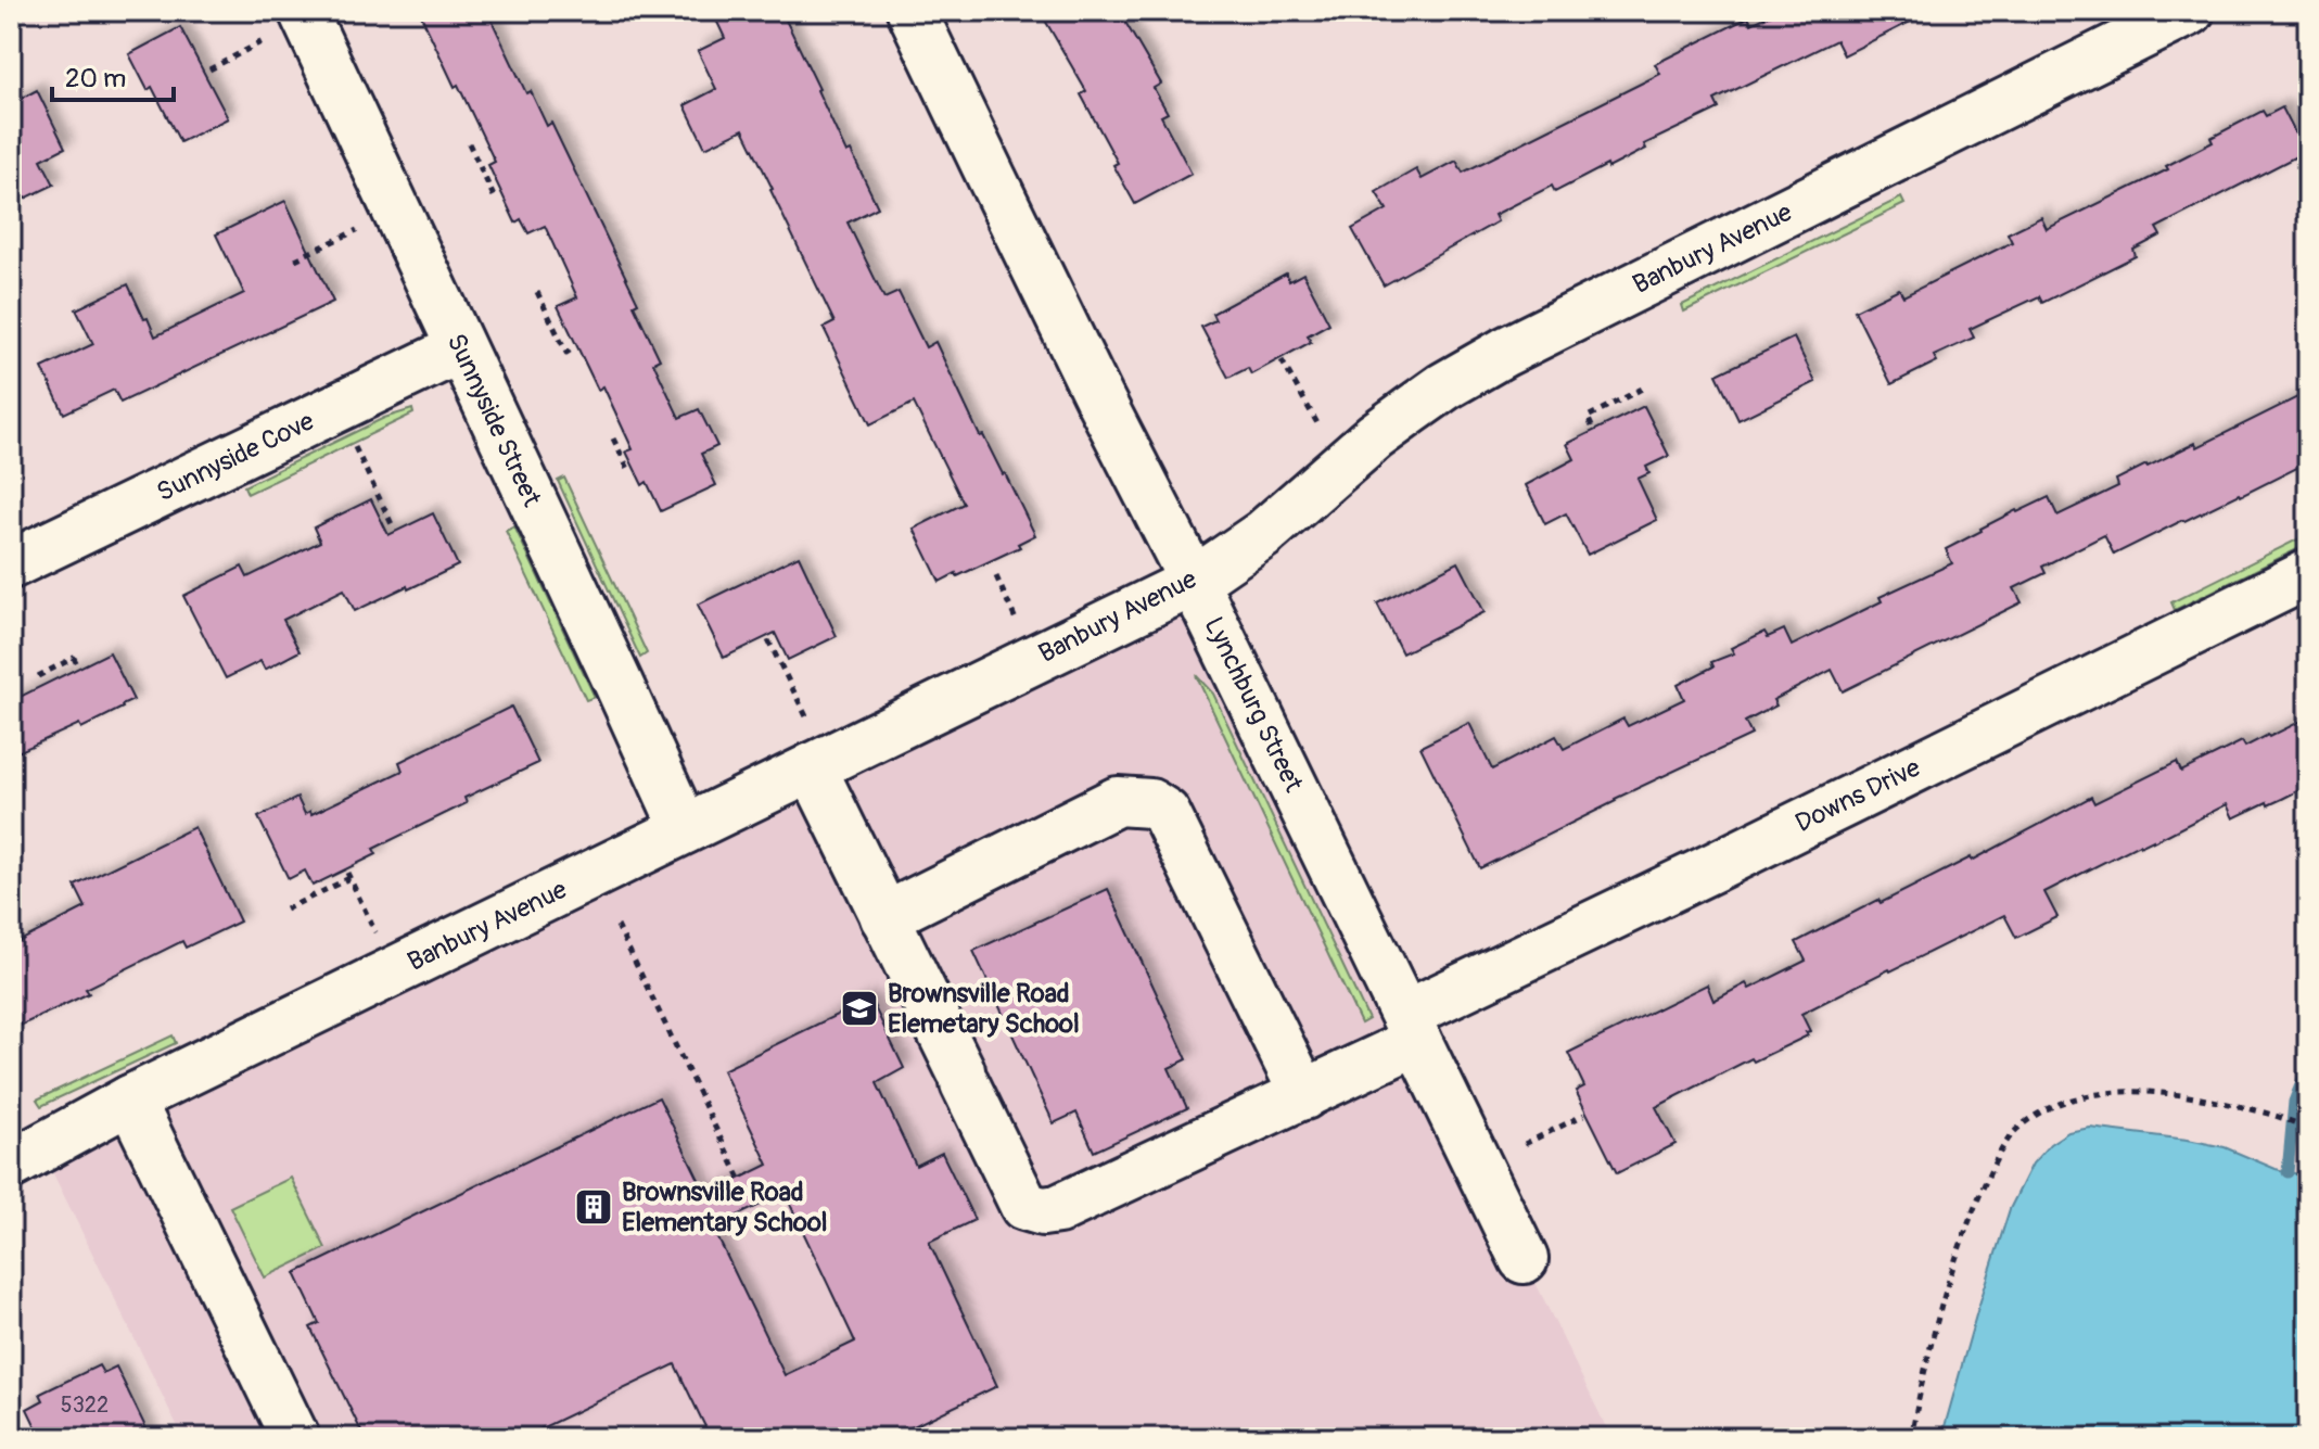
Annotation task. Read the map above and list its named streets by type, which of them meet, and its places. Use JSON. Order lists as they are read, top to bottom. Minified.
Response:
{"streets":{"street":["Banbury Avenue","Sunnyside Street","Sunnyside Cove","Lynchburg Street","Downs Drive"]},"crossings":[["Banbury Avenue","Sunnyside Street"],["Banbury Avenue","Lynchburg Street"],["Banbury Avenue","Downs Drive"],["Sunnyside Street","Sunnyside Cove"],["Lynchburg Street","Downs Drive"]],"places":{"school or university":["Brownsville Road Elemetary School"],"building":["Brownsville Road Elementary School"]},"house_numbers":["5322"],"scale_bar":"20 m"}
